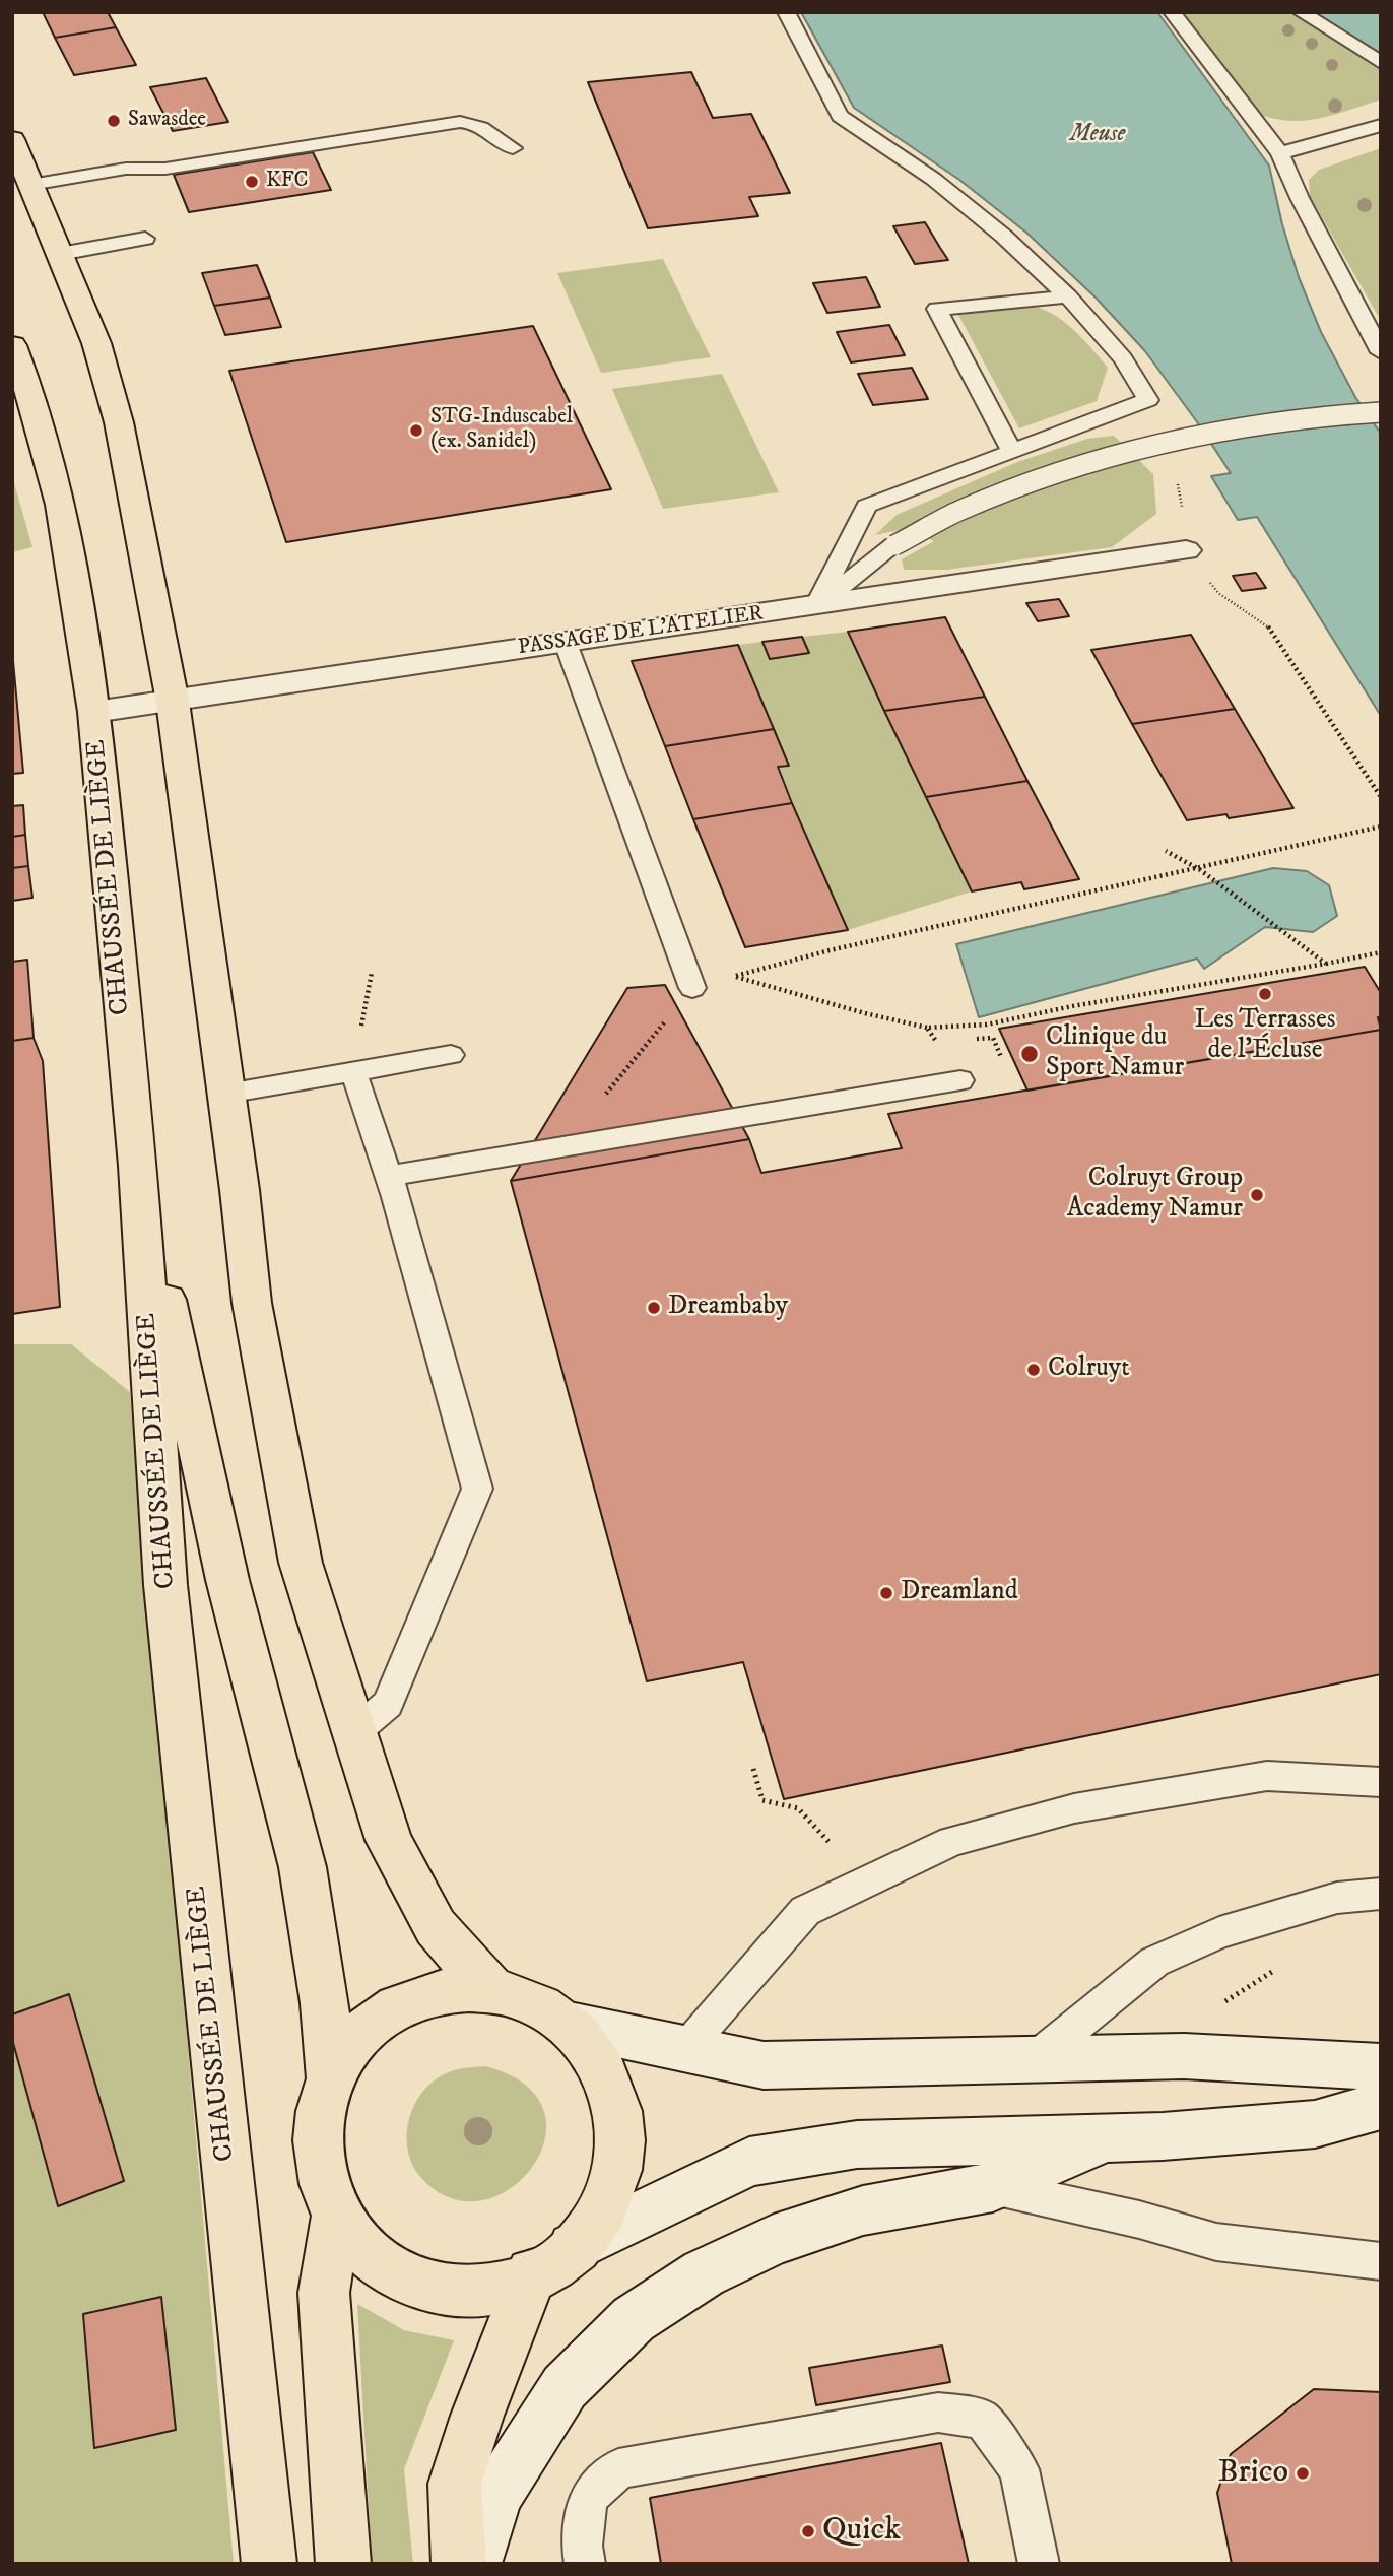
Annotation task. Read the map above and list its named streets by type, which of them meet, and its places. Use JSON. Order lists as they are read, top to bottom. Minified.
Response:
{"streets":{"main road":["PASSAGE DE L'ATELIER","CHAUSSÉE DE LIÈGE"]},"crossings":[["PASSAGE DE L'ATELIER","CHAUSSÉE DE LIÈGE"]],"water":["Meuse"],"places":["Sawasdee","KFC","STG-Induscabel (ex. Sanidel)","Les Terrasses de l'Écluse","Clinique du Sport Namur","Colruyt Group Academy Namur","Dreambaby","Colruyt","Dreamland","Brico","Quick"]}
